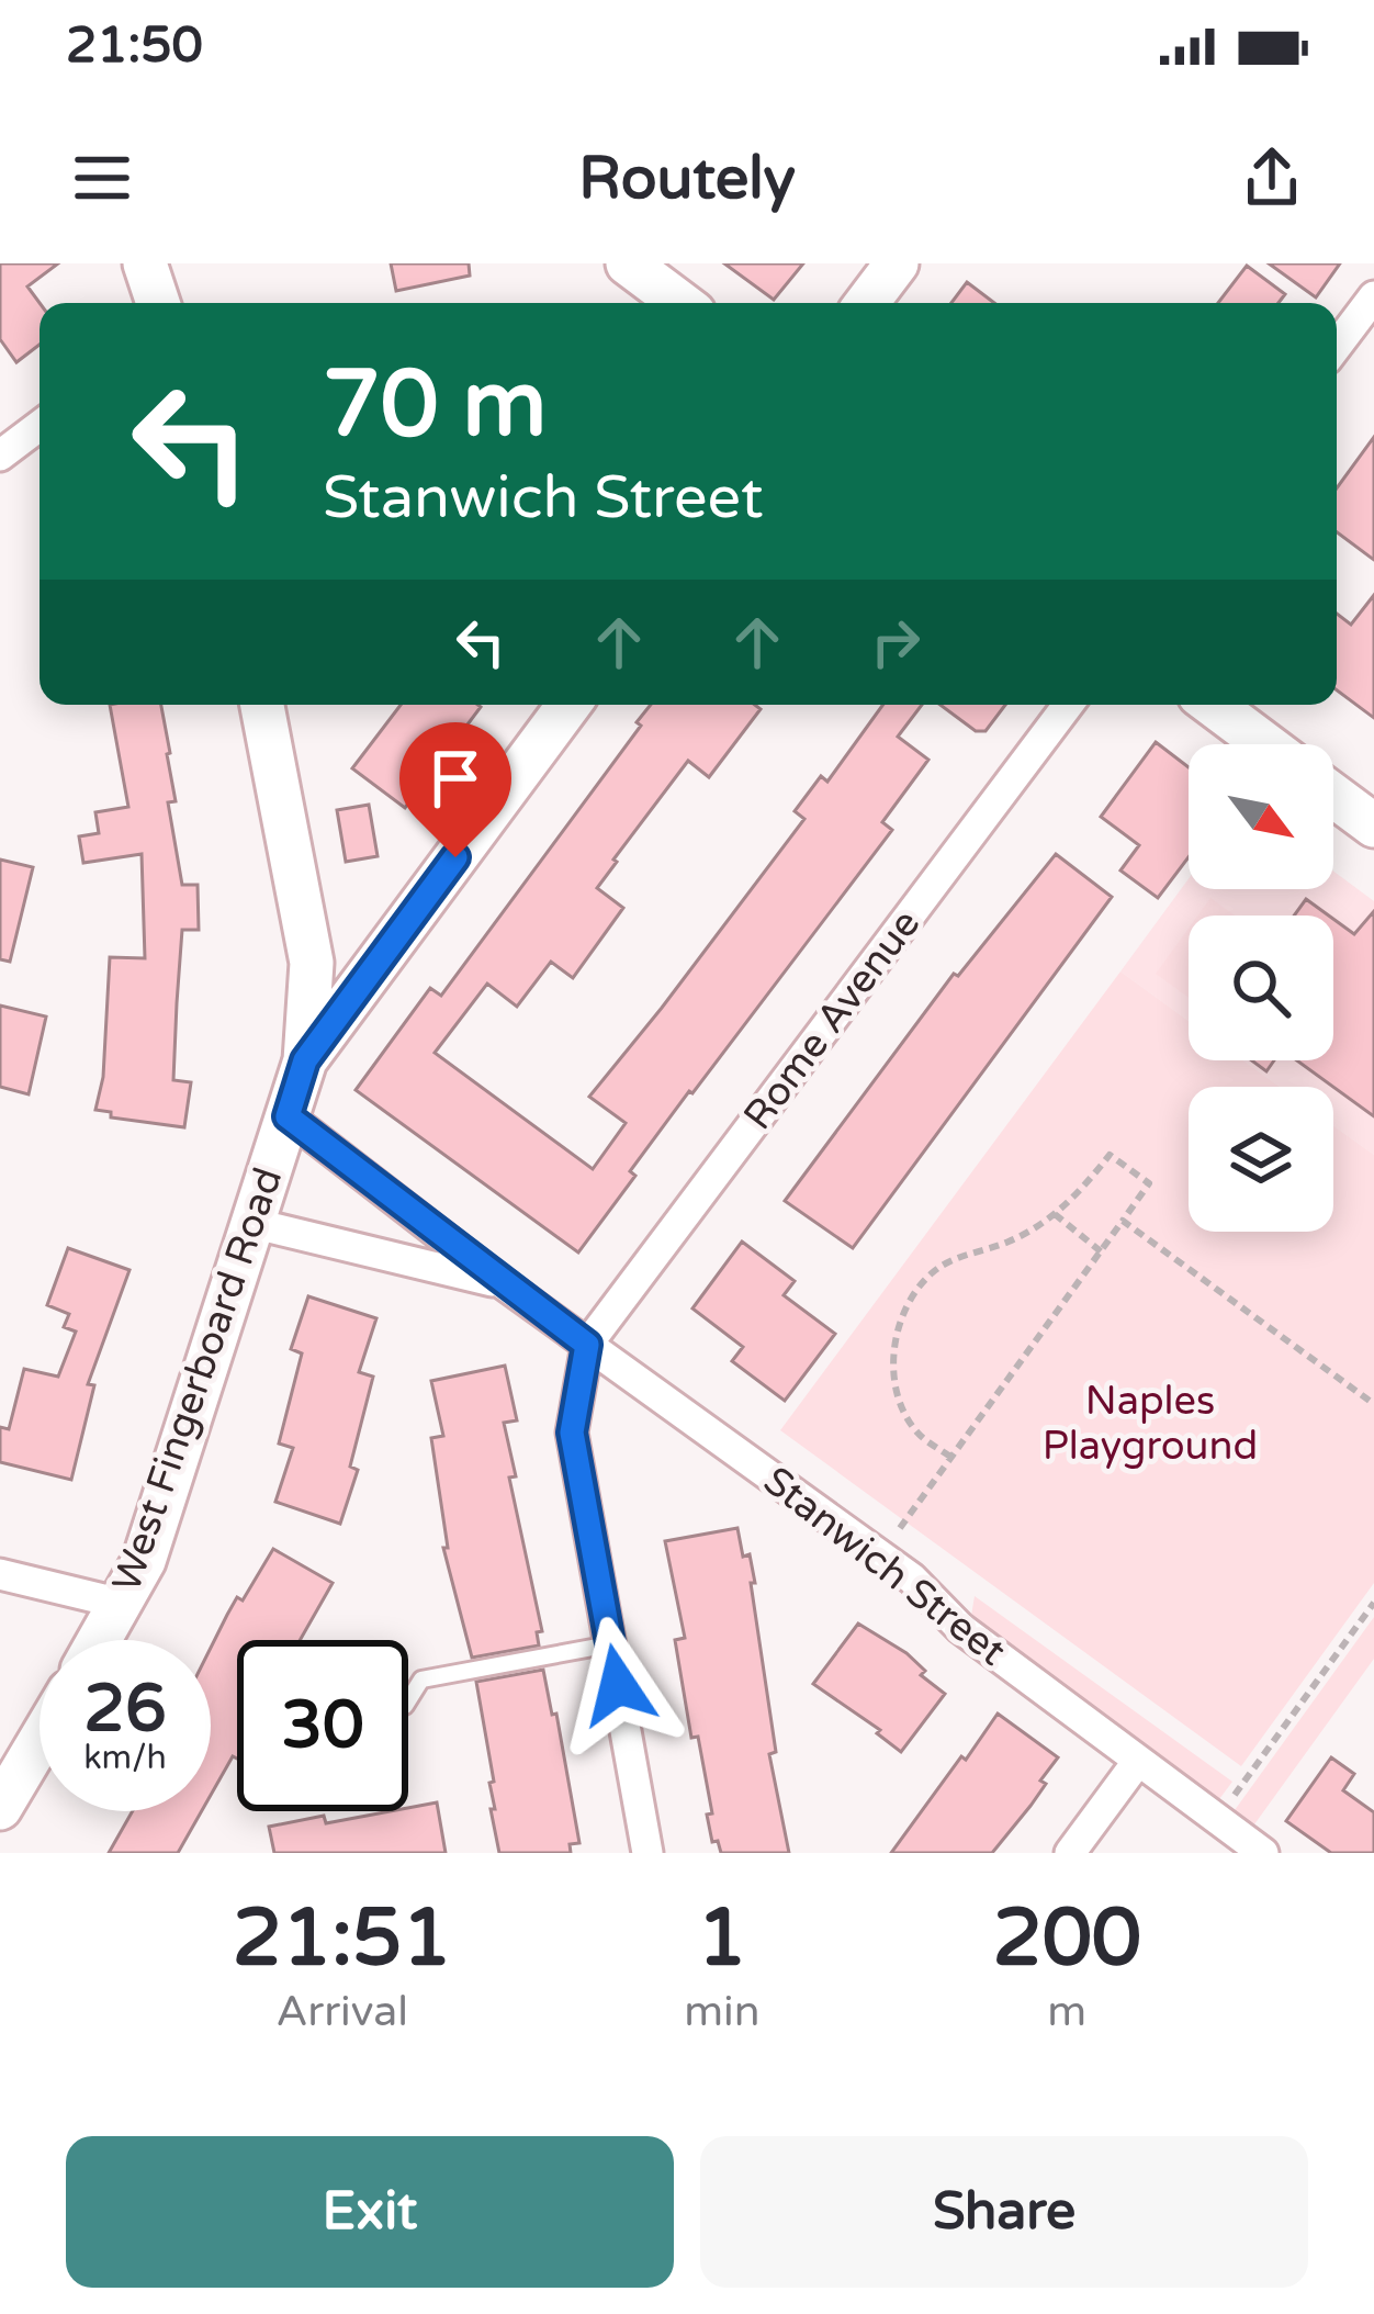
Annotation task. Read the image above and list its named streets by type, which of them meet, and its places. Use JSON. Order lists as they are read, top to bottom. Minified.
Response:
{"streets":{"street":["Rome Avenue","West Fingerboard Road","Stanwich Street"]},"crossings":[["Rome Avenue","Stanwich Street"],["West Fingerboard Road","Stanwich Street"]],"parks":["Naples Playground"],"north":"bottom right","page":{"status":"21:50","header":"Routely","turn":["70 m","Stanwich Street"],"speed":"26 km/h","limit":"30","eta":["21:51","Arrival","1","min","200","m"],"buttons":["Exit","Share"]}}
